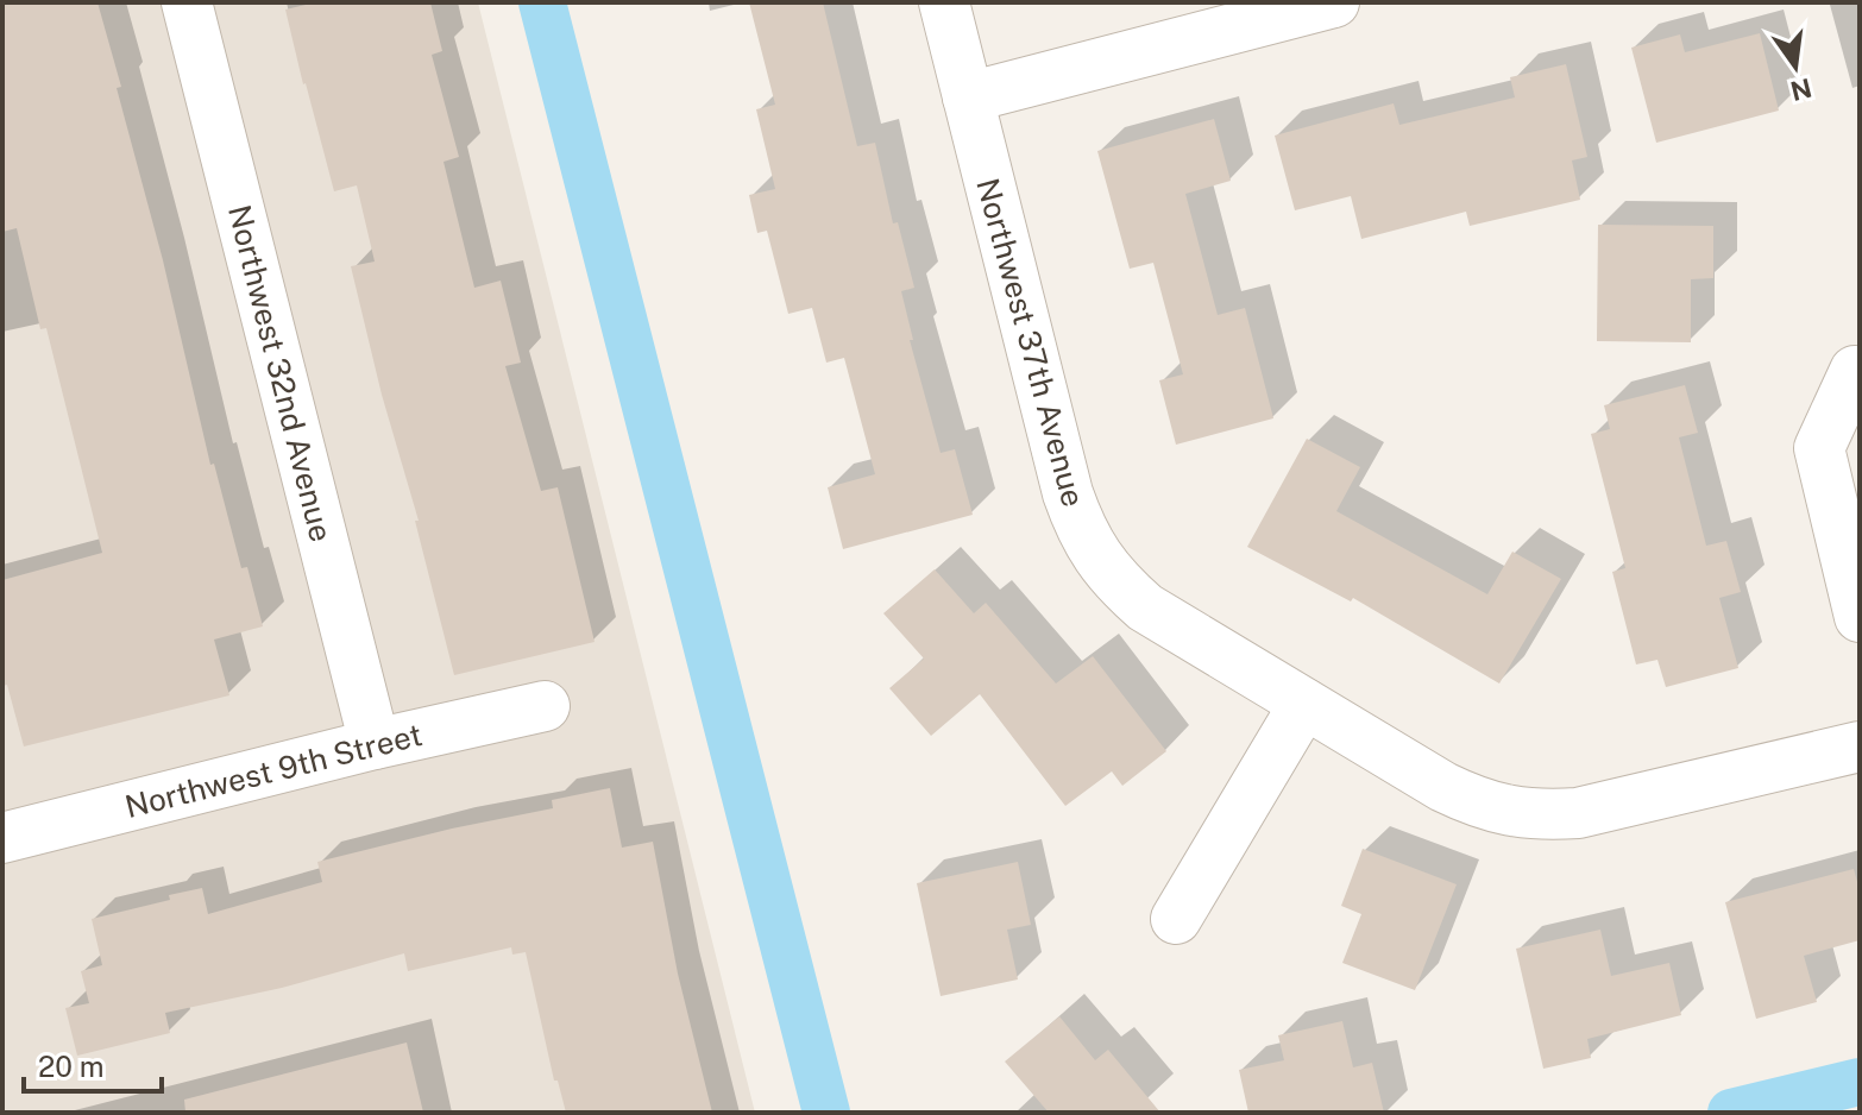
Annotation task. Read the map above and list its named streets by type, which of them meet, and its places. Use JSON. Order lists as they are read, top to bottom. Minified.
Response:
{"streets":{"street":["Northwest 37th Avenue","Northwest 32nd Avenue","Northwest 9th Street"]},"crossings":[["Northwest 32nd Avenue","Northwest 9th Street"]],"scale_bar":"20 m","north":"bottom"}
